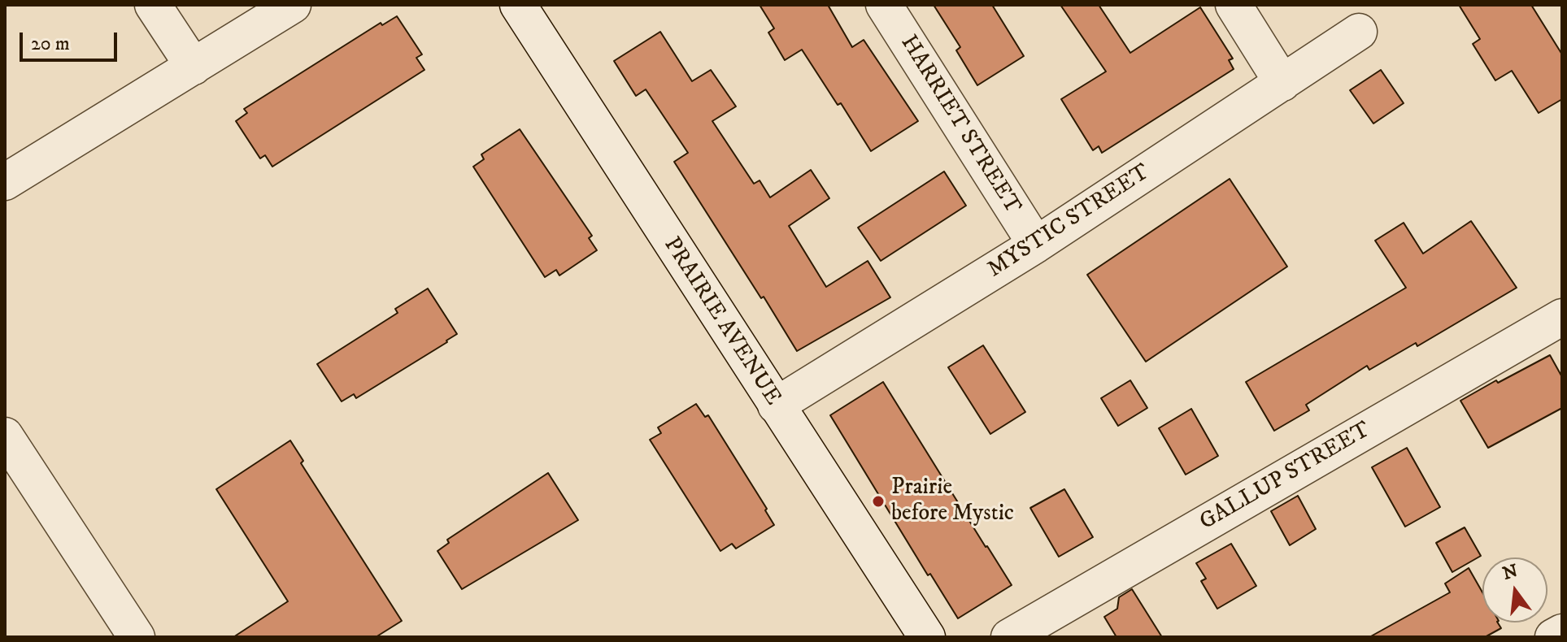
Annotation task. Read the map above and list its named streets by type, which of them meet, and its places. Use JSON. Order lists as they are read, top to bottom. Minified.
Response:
{"streets":{"street":["HARRIET STREET","MYSTIC STREET","PRAIRIE AVENUE","GALLUP STREET"]},"crossings":[["HARRIET STREET","MYSTIC STREET"],["MYSTIC STREET","PRAIRIE AVENUE"]],"places":["Prairie before Mystic"],"scale_bar":"20 m","north":"top"}
